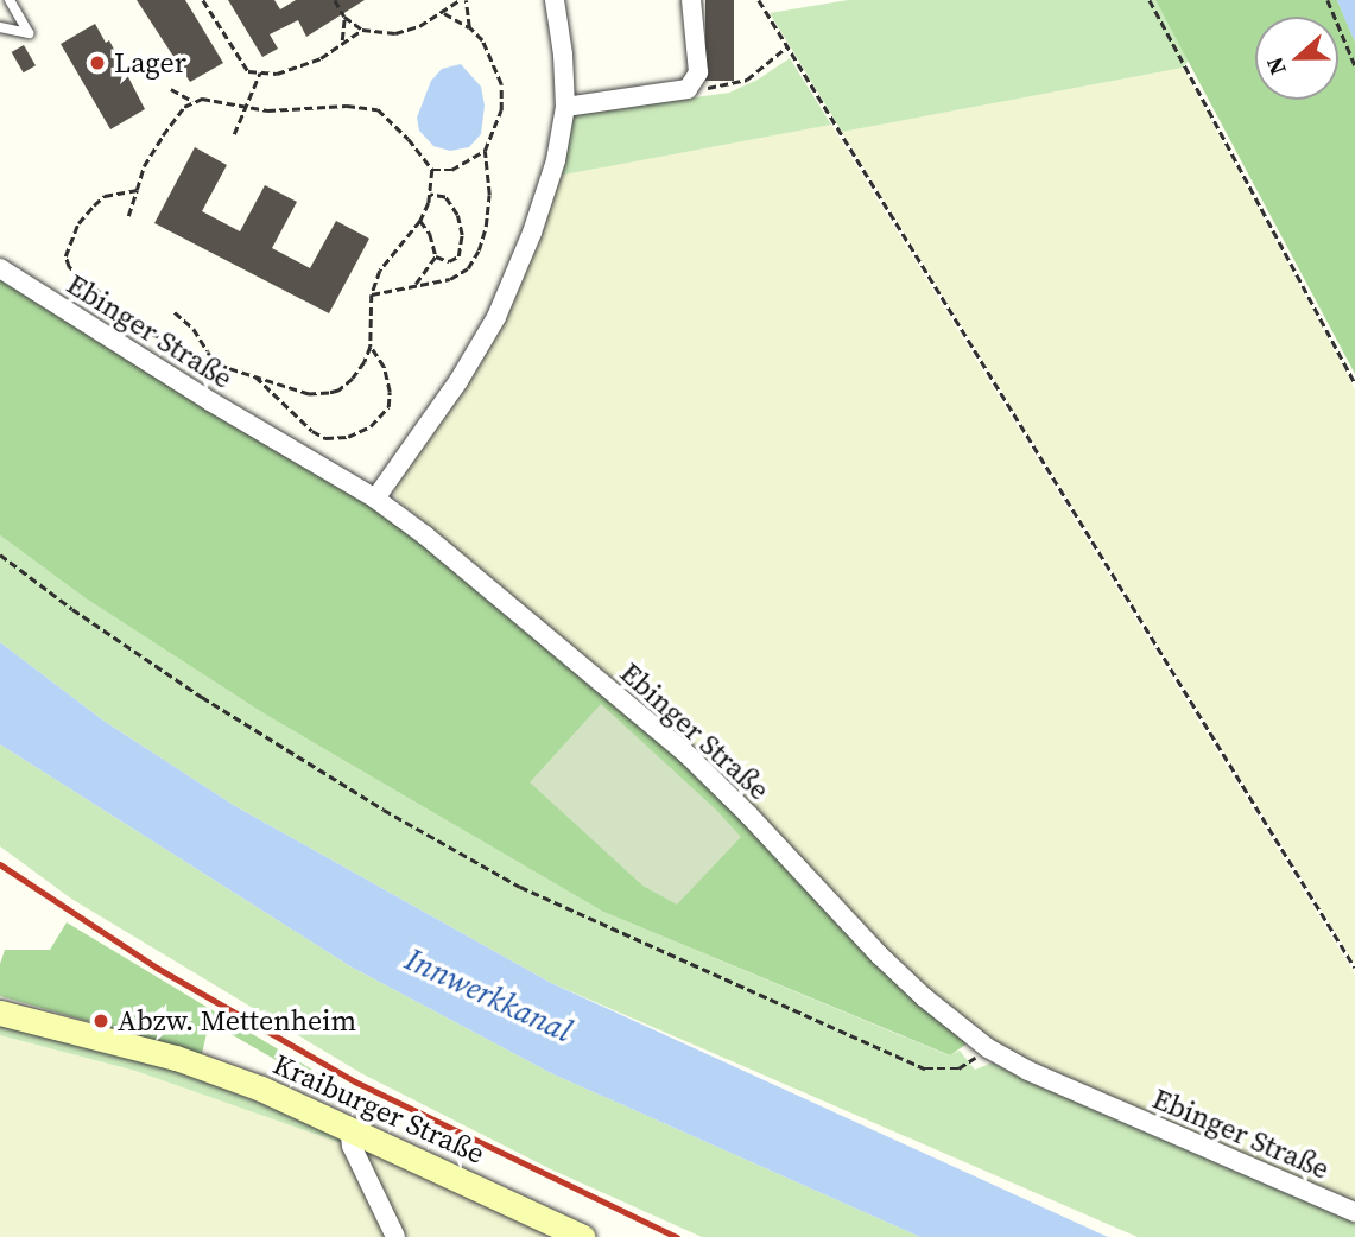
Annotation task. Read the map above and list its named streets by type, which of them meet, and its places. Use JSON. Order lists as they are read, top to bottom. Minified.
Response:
{"streets":{"main road":["Kraiburger Straße"],"street":["Ebinger Straße"]},"water":["Innwerkkanal"],"places":["Lager","Abzw. Mettenheim"],"north":"left"}
